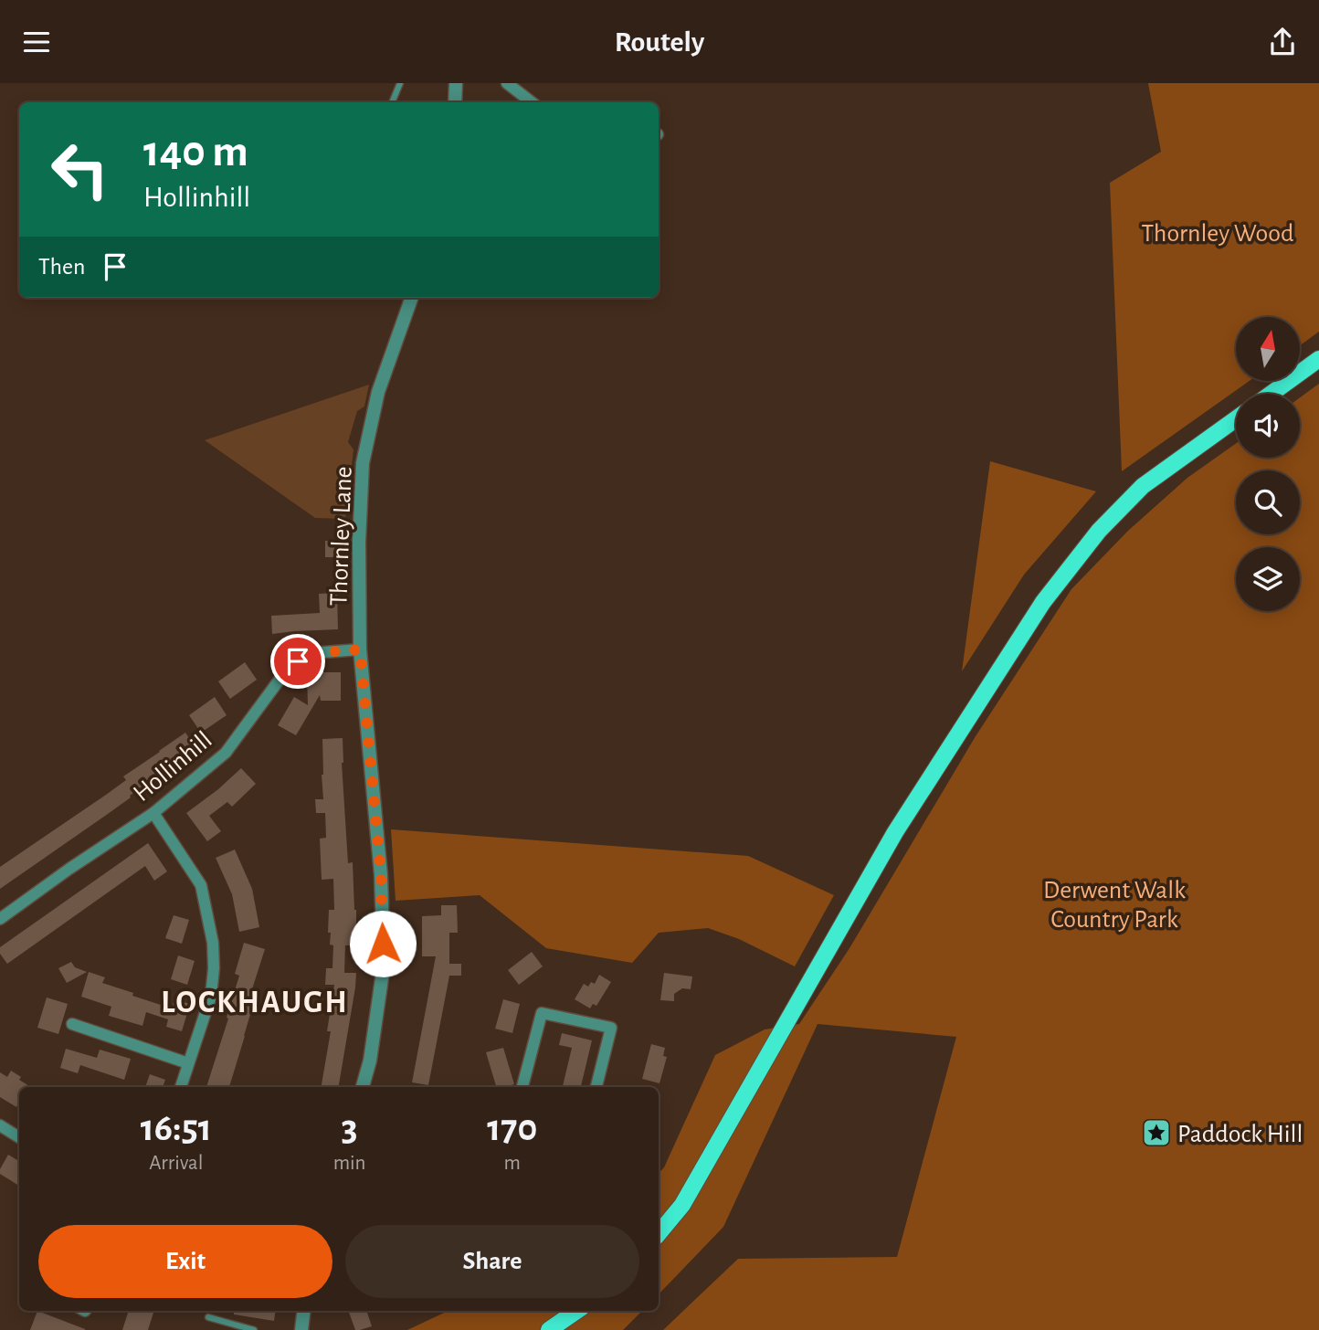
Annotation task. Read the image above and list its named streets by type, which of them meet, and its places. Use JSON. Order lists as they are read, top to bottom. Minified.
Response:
{"streets":{"street":["Thornley Lane","Hollinhill"]},"crossings":[["Thornley Lane","Hollinhill"]],"districts":["LOCKHAUGH"],"parks":["Thornley Wood","Derwent Walk Country Park"],"places":{"place":["Paddock Hill"]},"north":"top","page":{"header":"Routely","turn":["140 m","Hollinhill"],"then":"Then","eta":["16:51","Arrival","3","min","170","m"],"buttons":["Exit","Share"]}}
